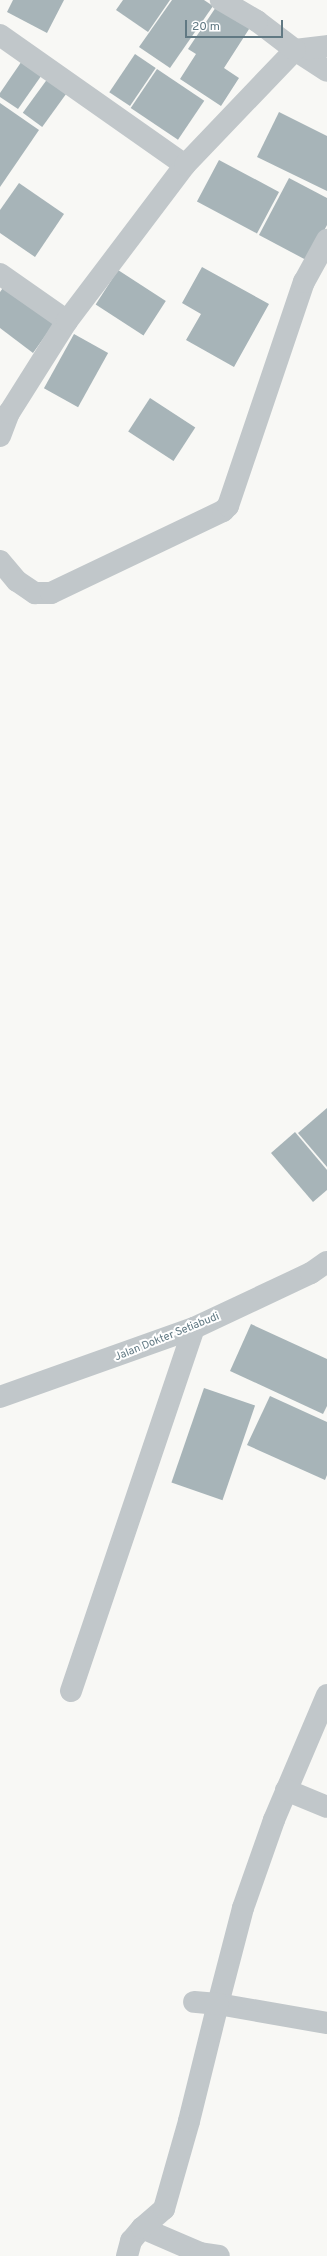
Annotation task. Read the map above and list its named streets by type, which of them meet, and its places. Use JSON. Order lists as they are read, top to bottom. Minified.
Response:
{"streets":{"street":["Jalan Dokter Setiabudi"]},"scale_bar":"20 m"}
